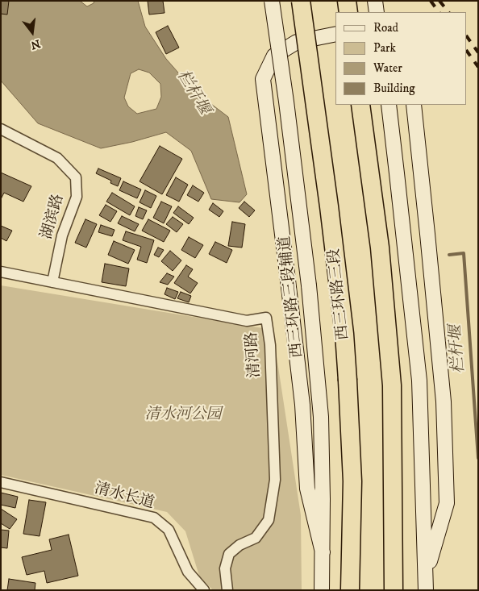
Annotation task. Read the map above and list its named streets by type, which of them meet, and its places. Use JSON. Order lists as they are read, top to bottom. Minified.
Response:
{"streets":{"highway":["西三环路三段"],"main road":["西三环路三段辅道"],"street":["湖滨路","清河路","清水长道"]},"crossings":[["湖滨路","清河路"]],"water":["栏杆堰"],"parks":["清水河公园"],"legend":["Road","Park","Water","Building"],"north":"bottom"}
